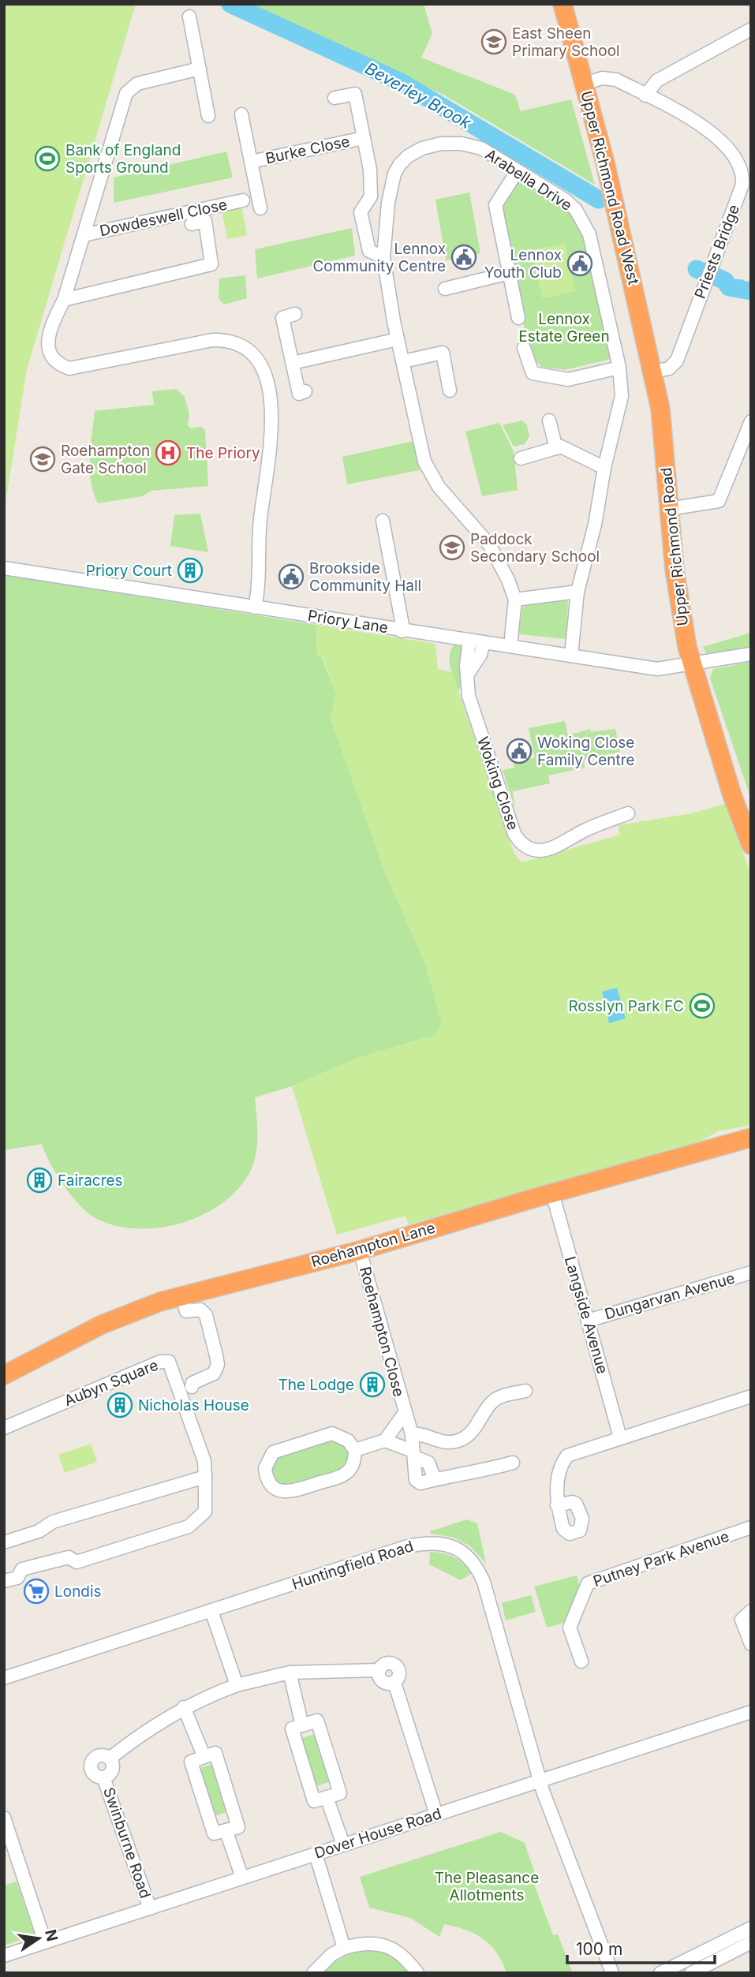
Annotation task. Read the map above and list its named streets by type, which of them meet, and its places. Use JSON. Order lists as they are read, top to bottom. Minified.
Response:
{"streets":{"highway":["Upper Richmond Road West","Upper Richmond Road","Roehampton Lane"],"street":["Burke Close","Arabella Drive","Dowdeswell Close","Priests Bridge","Priory Lane","Woking Close","Dungarvan Avenue","Langside Avenue","Roehampton Close","Aubyn Square","Putney Park Avenue","Huntingfield Road","Dover House Road","Swinburne Road"]},"crossings":[["Burke Close","Arabella Drive"],["Arabella Drive","Priory Lane"],["Upper Richmond Road West","Priests Bridge"],["Upper Richmond Road West","Upper Richmond Road"],["Dowdeswell Close","Priory Lane"],["Priests Bridge","Upper Richmond Road"],["Upper Richmond Road","Priory Lane"],["Priory Lane","Woking Close"],["Roehampton Lane","Langside Avenue"],["Roehampton Lane","Roehampton Close"],["Dungarvan Avenue","Langside Avenue"],["Huntingfield Road","Dover House Road"],["Dover House Road","Swinburne Road"]],"water":["Beverley Brook"],"parks":["Lennox Estate Green","The Pleasance Allotments"],"places":{"school or university":["East Sheen Primary School","Roehampton Gate School","Paddock Secondary School"],"sports":["Bank of England Sports Ground","Rosslyn Park FC"],"public building":["Lennox Community Centre","Lennox Youth Club","Brookside Community Hall","Woking Close Family Centre"],"hospital":["The Priory"],"building":["Priory Court","Fairacres","The Lodge","Nicholas House"],"supermarket":["Londis"]},"scale_bar":"100 m","north":"right"}
